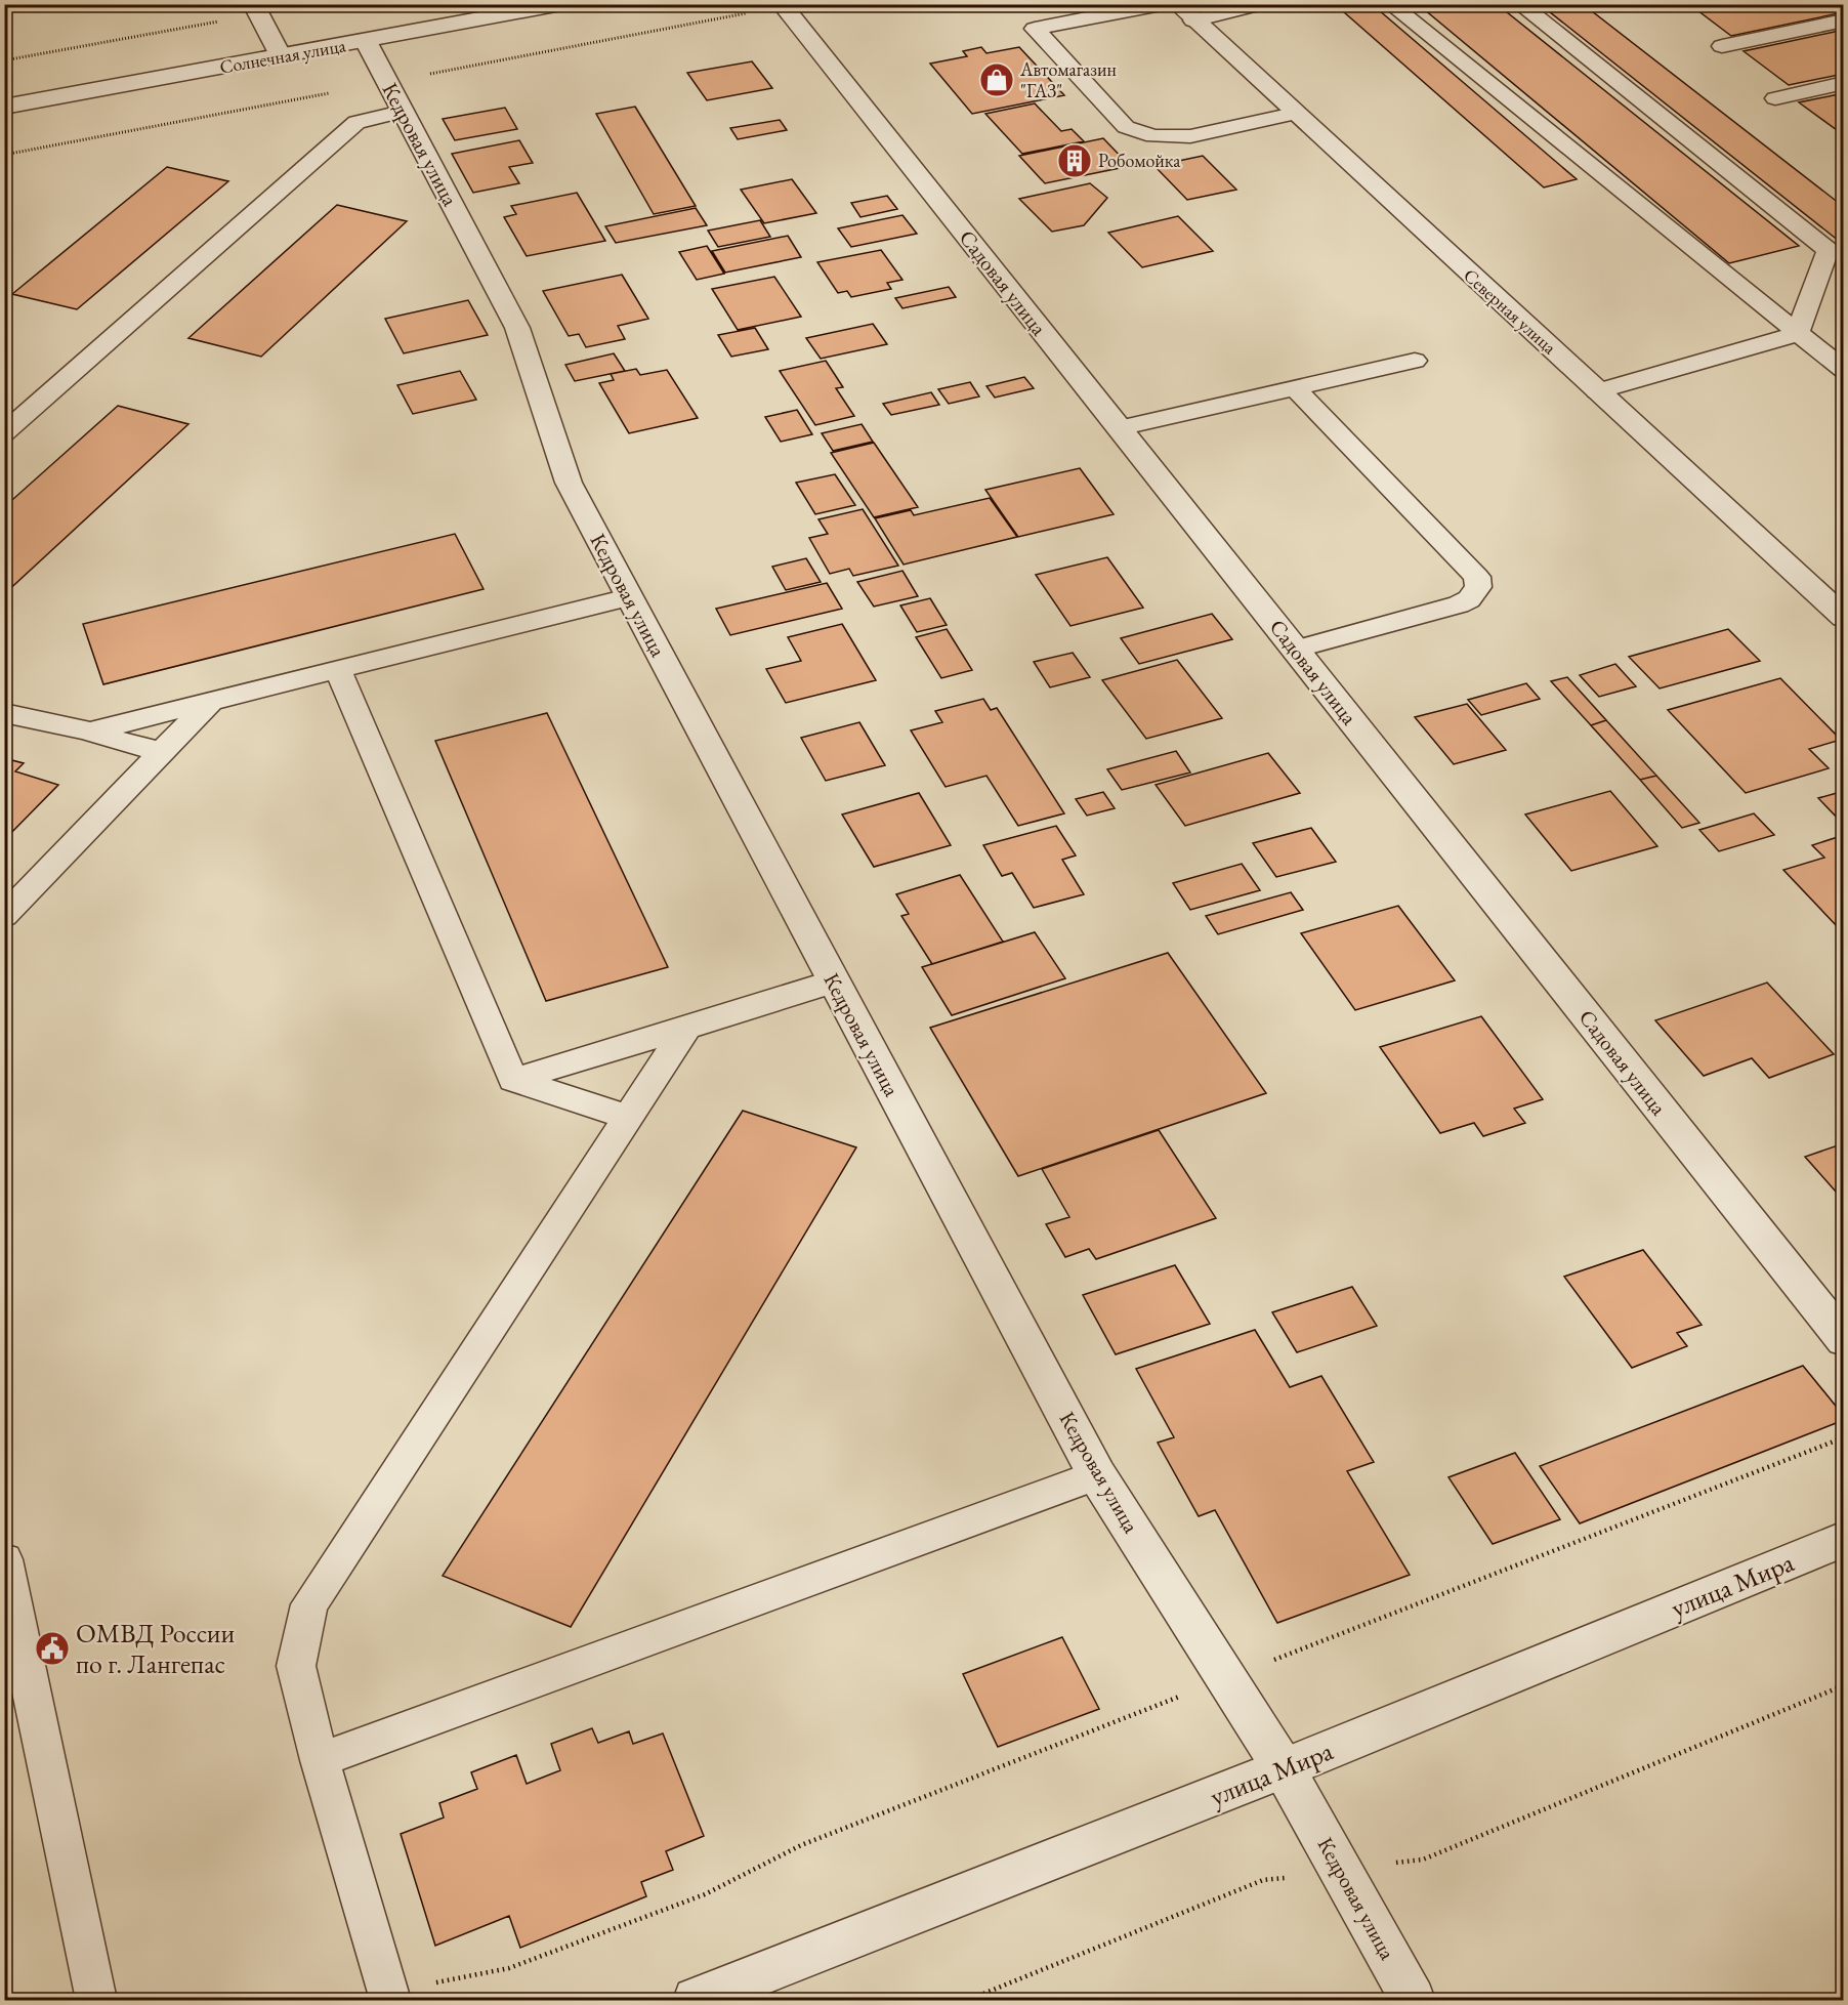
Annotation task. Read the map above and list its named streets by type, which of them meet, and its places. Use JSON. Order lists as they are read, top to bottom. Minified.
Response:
{"streets":{"street":["Солнечная улица","Кедровая улица","Садовая улица","Северная улица","улица Мира"]},"crossings":[["Солнечная улица","Кедровая улица"],["Кедровая улица","улица Мира"]],"places":{"shop":["Автомагазин \"ГАЗ\""],"building":["Робомойка"],"public building":["ОМВД России по г. Лангепас"]}}
